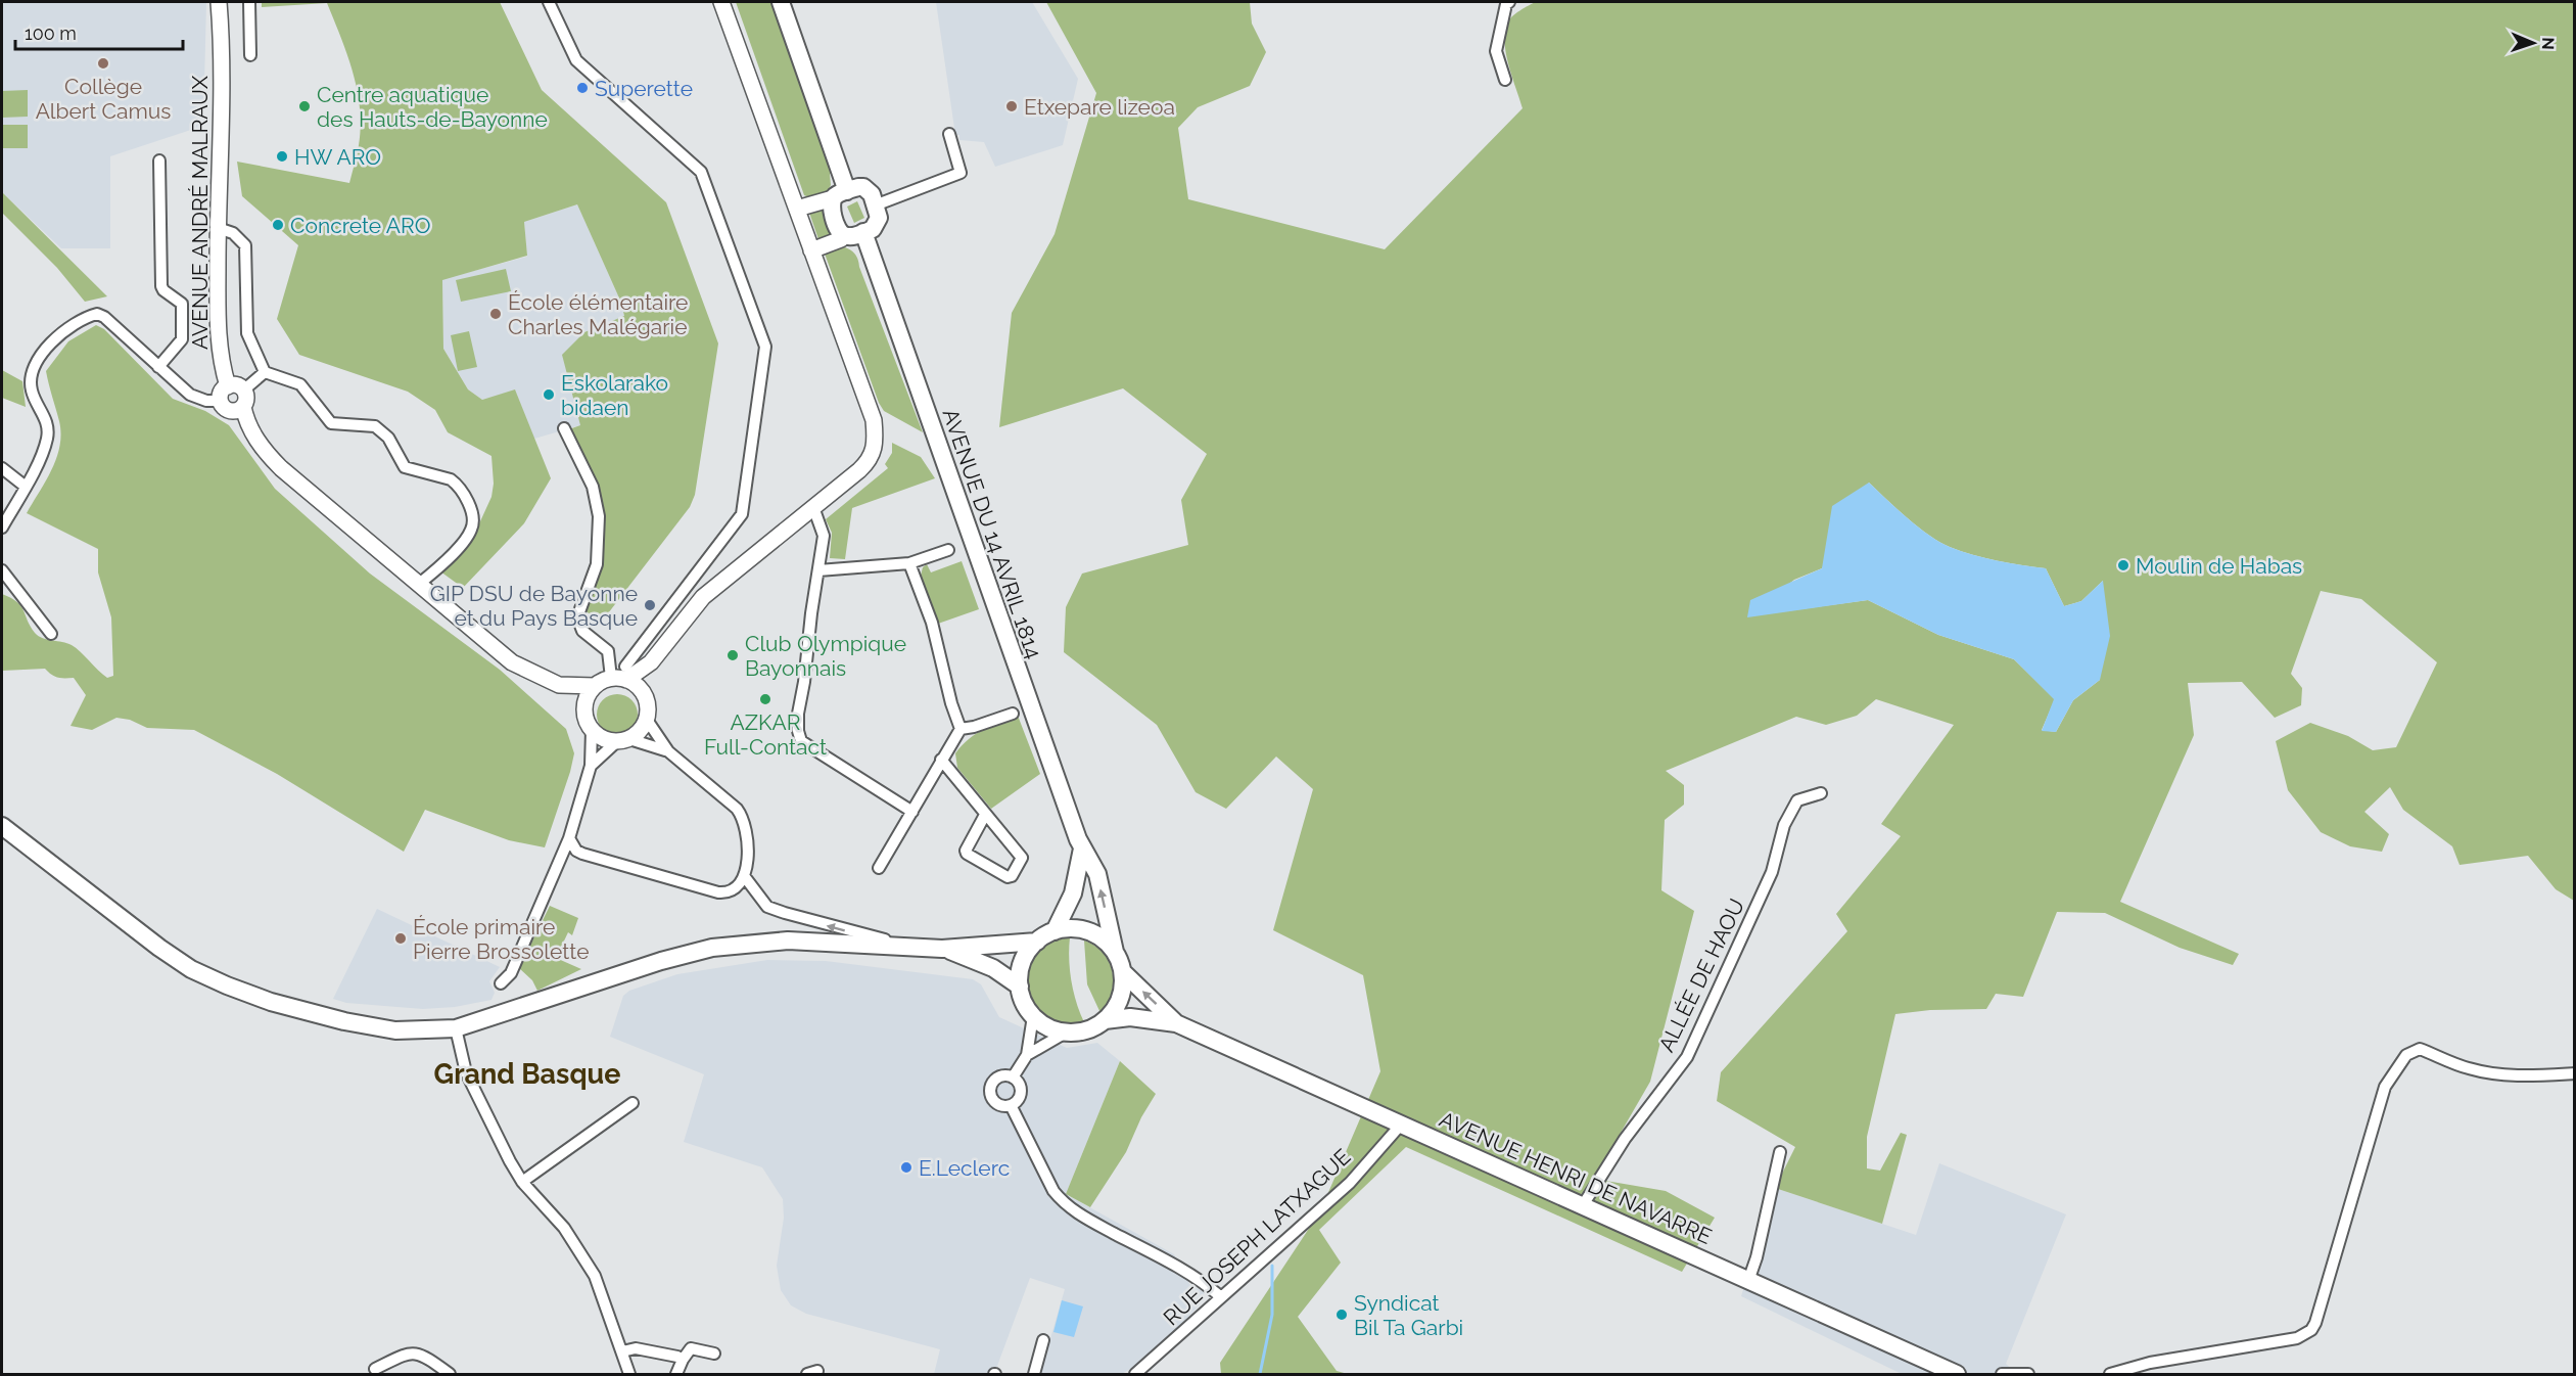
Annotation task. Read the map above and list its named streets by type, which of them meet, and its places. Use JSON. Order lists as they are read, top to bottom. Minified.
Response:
{"streets":{"main road":["AVENUE DU 14 AVRIL 1814","AVENUE HENRI DE NAVARRE"],"street":["AVENUE ANDRÉ MALRAUX","ALLÉE DE HAOU","RUE JOSEPH LATXAGUE"]},"crossings":[["AVENUE DU 14 AVRIL 1814","AVENUE HENRI DE NAVARRE"],["ALLÉE DE HAOU","AVENUE HENRI DE NAVARRE"],["AVENUE HENRI DE NAVARRE","RUE JOSEPH LATXAGUE"]],"districts":["Grand Basque"],"places":["Collège Albert Camus","Superette","Centre aquatique des Hauts-de-Bayonne","Etxepare lizeoa","HW ARO","Concrete ARO","École élémentaire Charles Malégarie","Eskolarako bidaen","Moulin de Habas","GIP DSU de Bayonne et du Pays Basque","Club Olympique Bayonnais","AZKAR Full-Contact","École primaire Pierre Brossolette","E.Leclerc","Syndicat Bil Ta Garbi"],"scale_bar":"100 m","north":"right"}
